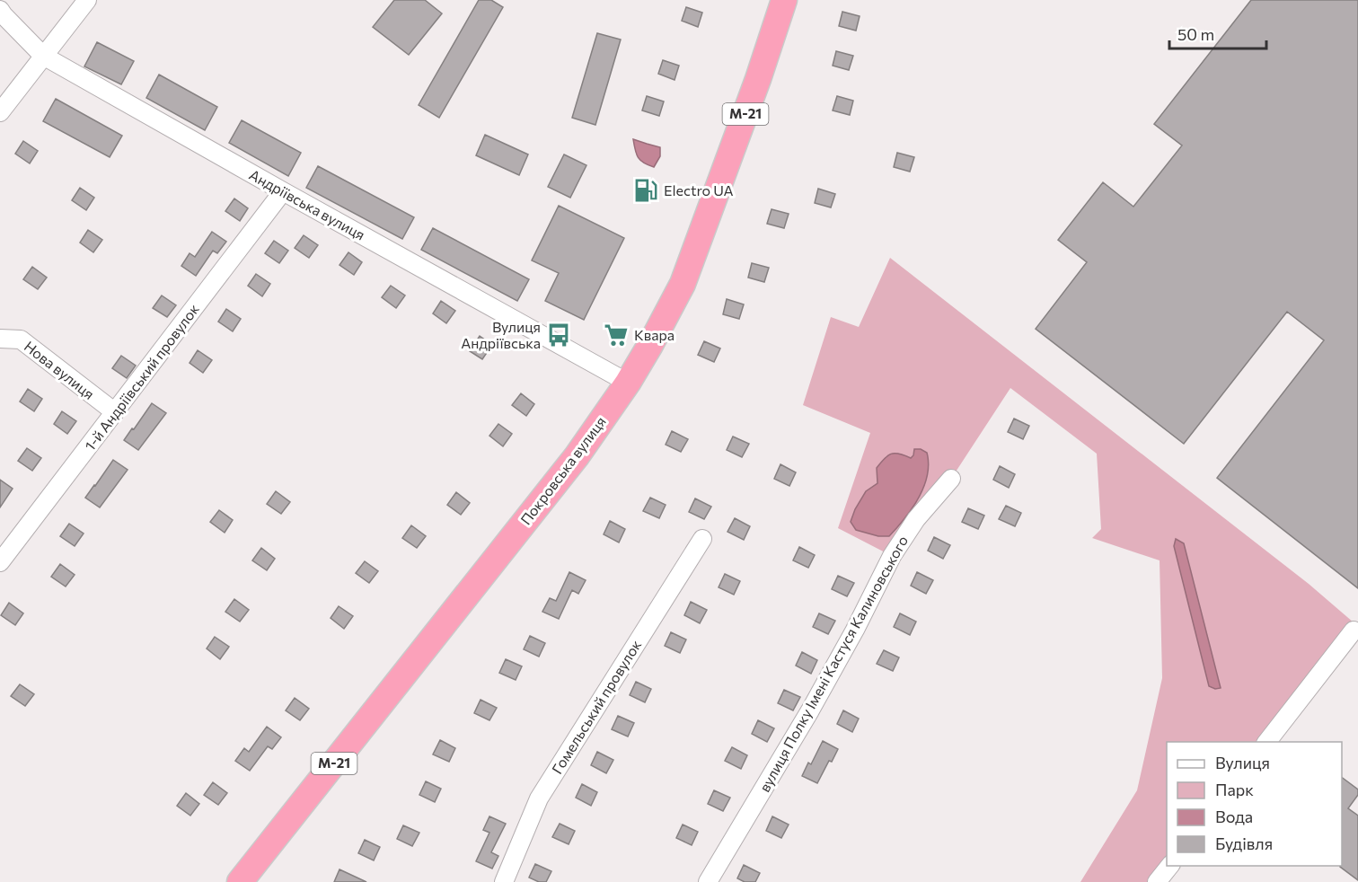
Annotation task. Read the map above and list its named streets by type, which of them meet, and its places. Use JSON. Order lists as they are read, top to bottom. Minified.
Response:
{"streets":{"highway":["М-21","Покровська вулиця"],"street":["Андріївська вулиця","Нова вулиця","1-й Андріївський провулок","вулиця Полку Імені Кастуся Калиновського","Гомельський провулок"]},"crossings":[["Андріївська вулиця","1-й Андріївський провулок"],["Андріївська вулиця","Покровська вулиця"],["Нова вулиця","1-й Андріївський провулок"]],"places":{"fuel station":["Electro UA"],"bus stop":["Вулиця Андріївська"],"supermarket":["Квара"]},"legend":["Вулиця","Парк","Вода","Будівля"],"scale_bar":"50 m"}
